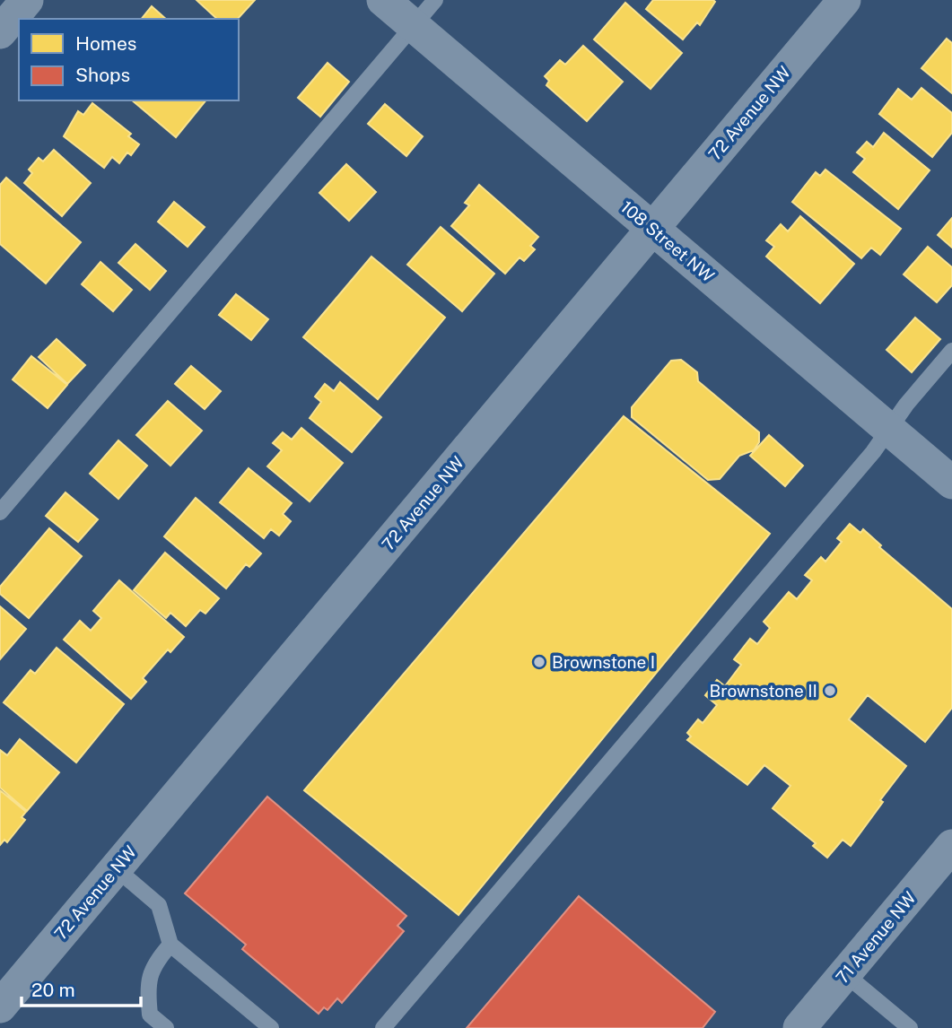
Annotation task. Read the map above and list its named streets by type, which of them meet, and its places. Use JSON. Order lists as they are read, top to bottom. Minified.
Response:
{"streets":{"street":["72 Avenue NW","108 Street NW","71 Avenue NW"]},"crossings":[["72 Avenue NW","108 Street NW"]],"places":["Brownstone I","Brownstone II"],"legend":["Homes","Shops"],"scale_bar":"20 m"}
